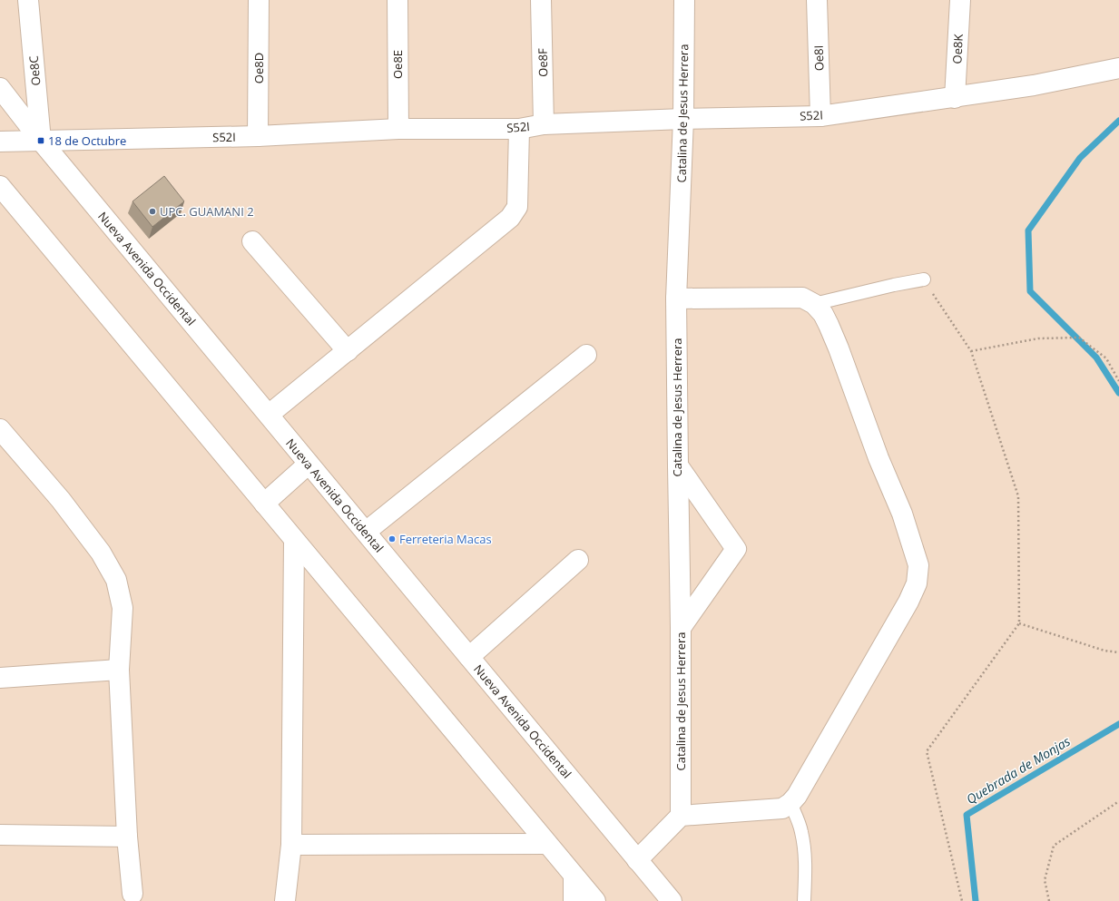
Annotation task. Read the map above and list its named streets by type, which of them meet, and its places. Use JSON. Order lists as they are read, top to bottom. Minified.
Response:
{"streets":{"street":["Oe8K","Oe8I","Oe8F","Oe8E","Oe8D","Oe8C","Catalina de Jesus Herrera","S52I","Nueva Avenida Occidental"]},"crossings":[["Oe8K","S52I"],["Oe8I","S52I"],["Oe8F","S52I"],["Oe8E","S52I"],["Oe8D","S52I"],["Oe8C","S52I"],["Oe8C","Nueva Avenida Occidental"],["Catalina de Jesus Herrera","S52I"],["S52I","Nueva Avenida Occidental"]],"water":["Quebrada de Monjas"],"places":{"transit":["18 de Octubre"],"other":["UPC. GUAMANI 2","Ferreteria Macas"]}}
